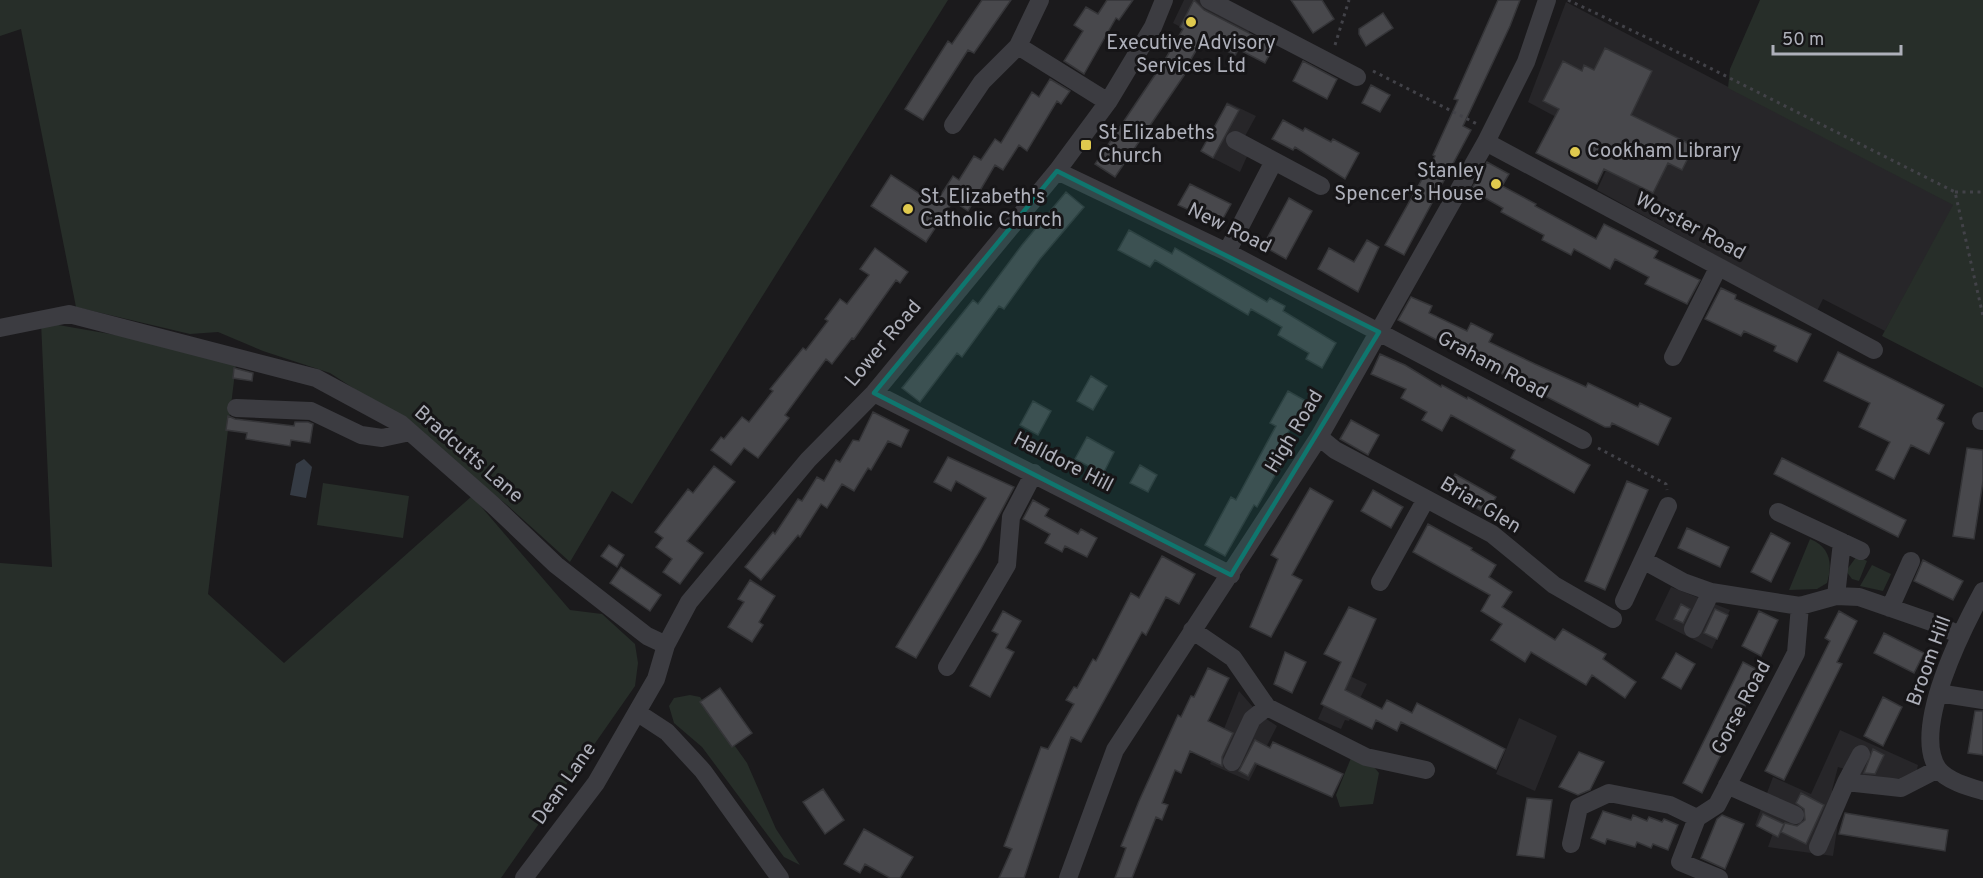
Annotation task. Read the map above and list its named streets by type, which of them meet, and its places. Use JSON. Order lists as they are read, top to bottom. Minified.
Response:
{"streets":{"street":["Worster Road","New Road","Lower Road","Graham Road","High Road","Bradcutts Lane","Halldore Hill","Briar Glen","Broom Hill","Gorse Road","Dean Lane"]},"crossings":[["Worster Road","High Road"],["New Road","Lower Road"],["New Road","Graham Road"],["New Road","High Road"],["Lower Road","Bradcutts Lane"],["Lower Road","Halldore Hill"],["Lower Road","Dean Lane"],["Graham Road","High Road"],["High Road","Halldore Hill"],["High Road","Briar Glen"]],"places":{"other":["Executive Advisory Services Ltd","Cookham Library","Stanley Spencer's House","St. Elizabeth's Catholic Church"],"transit":["St Elizabeths Church"]},"scale_bar":"50 m"}
